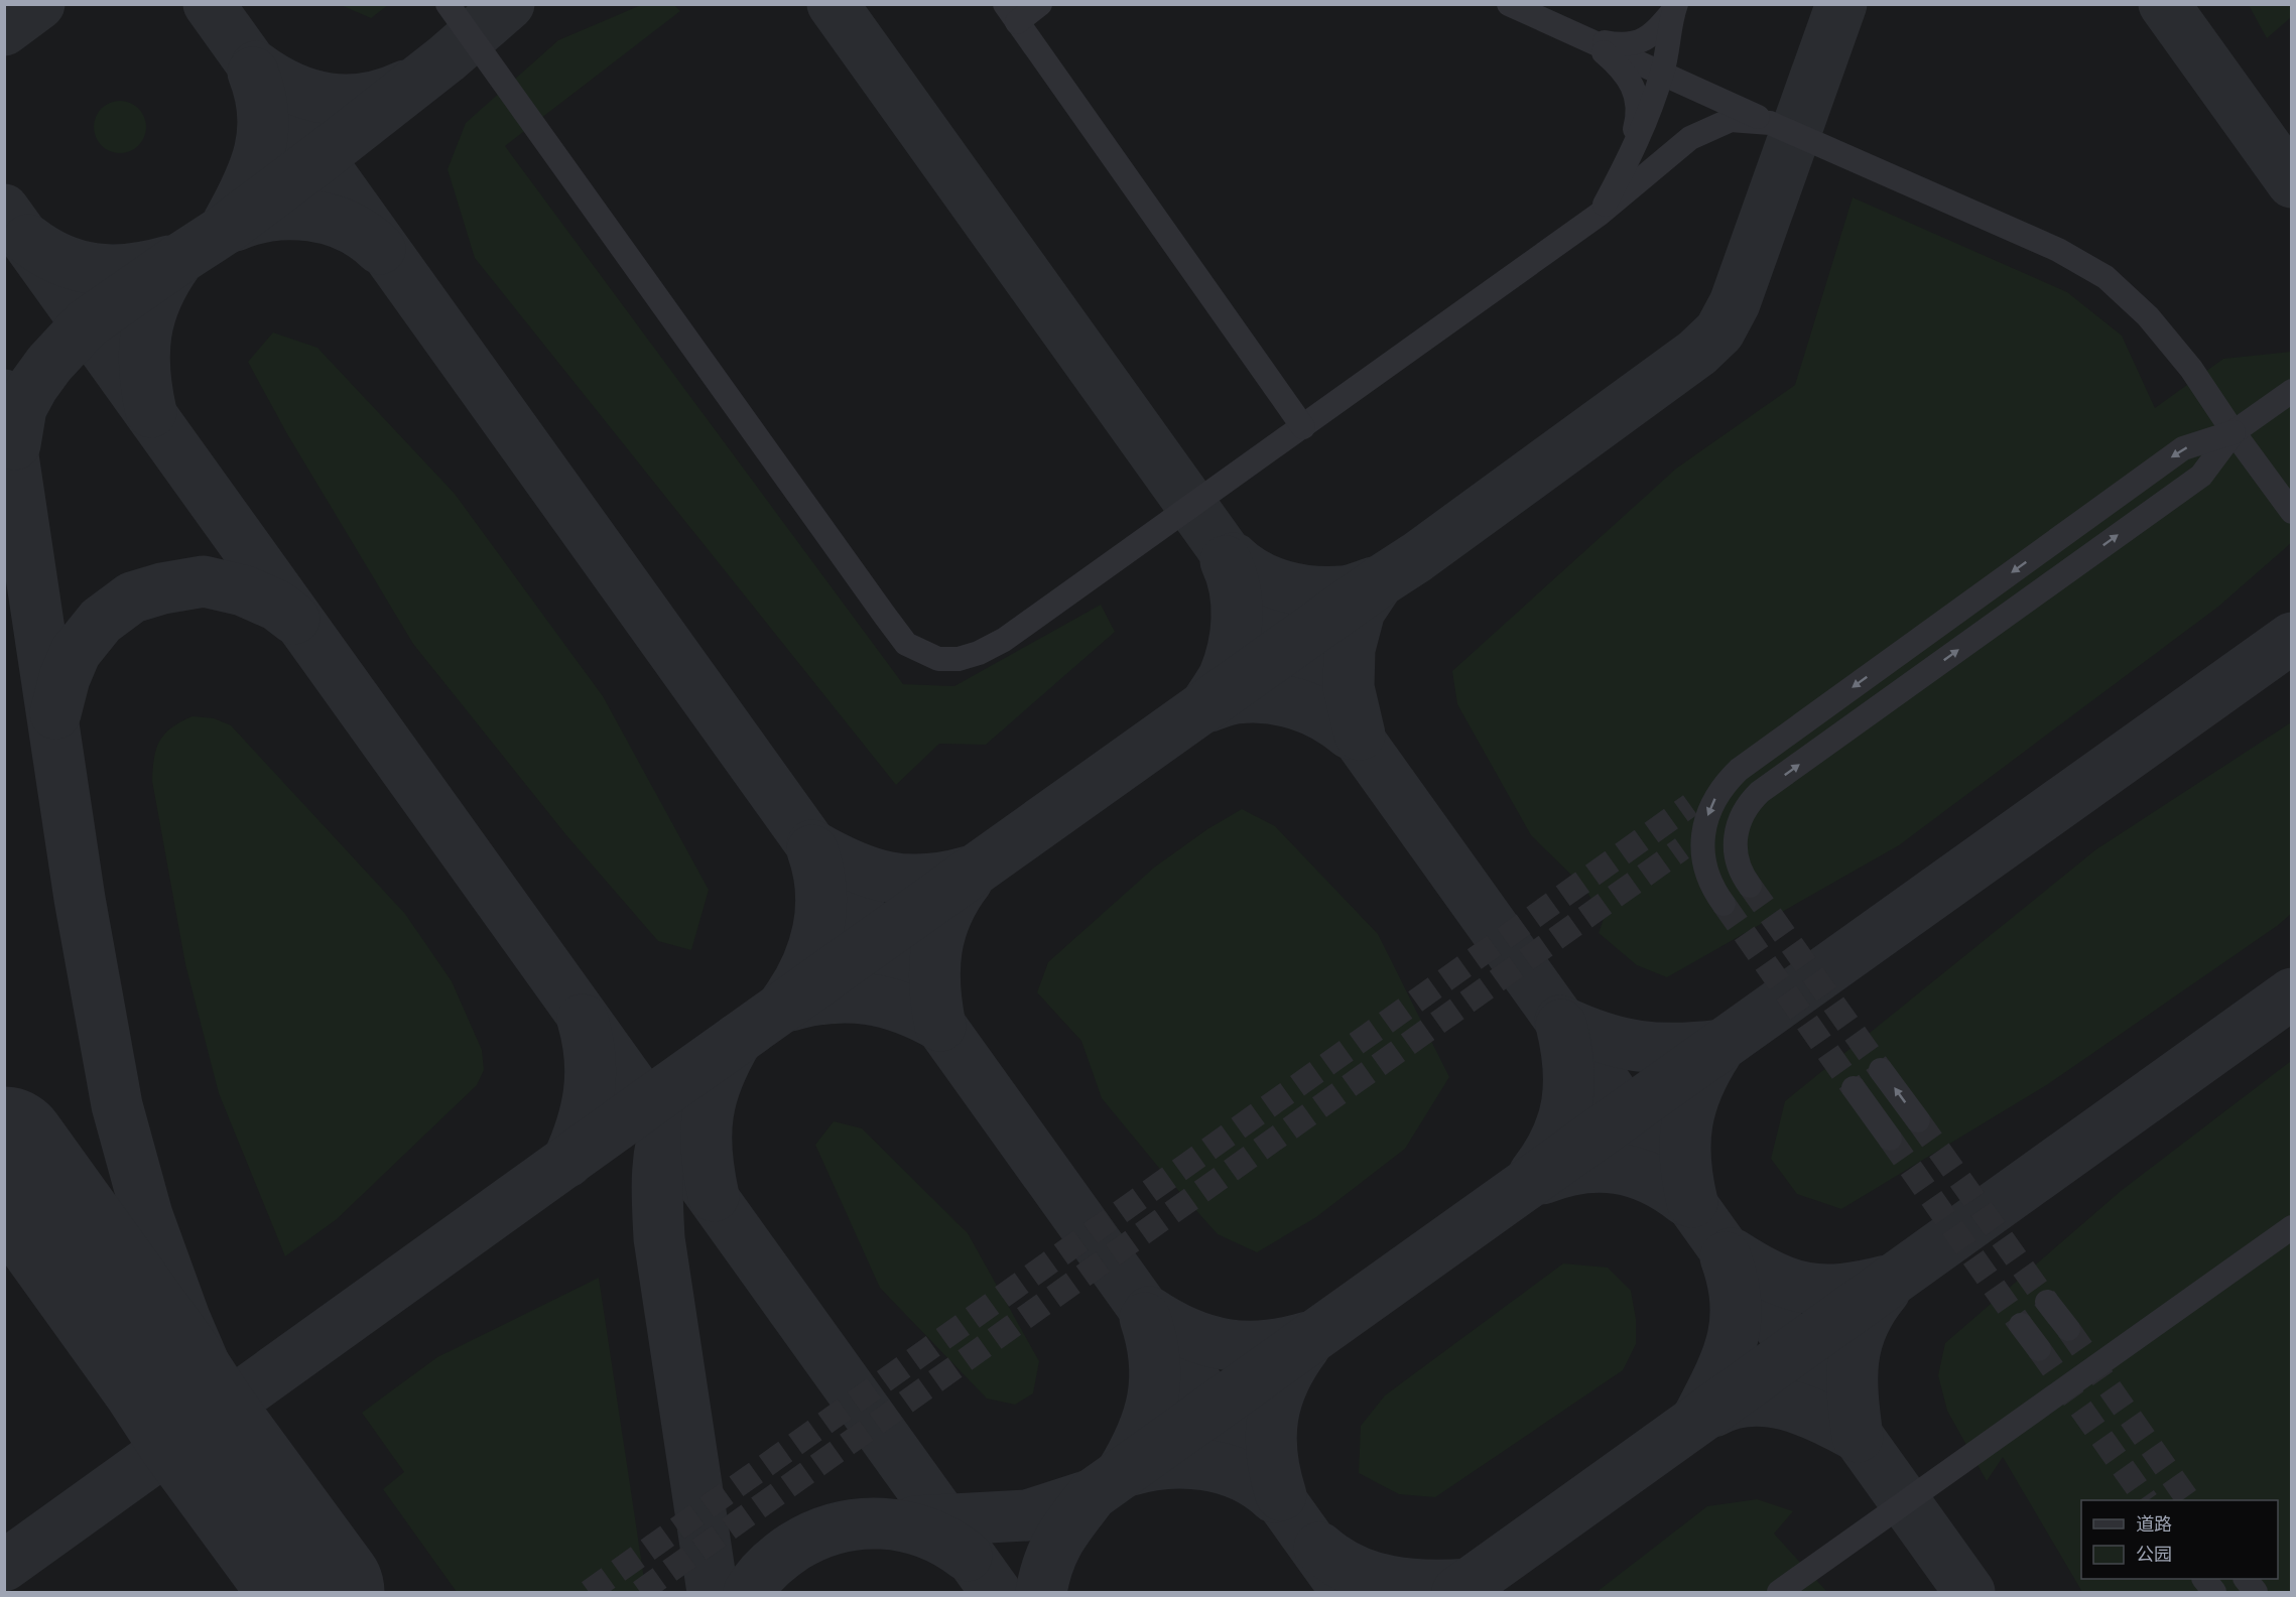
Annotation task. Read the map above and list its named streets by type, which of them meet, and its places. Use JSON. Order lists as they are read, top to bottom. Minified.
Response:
{"legend":["道路","公园"]}
